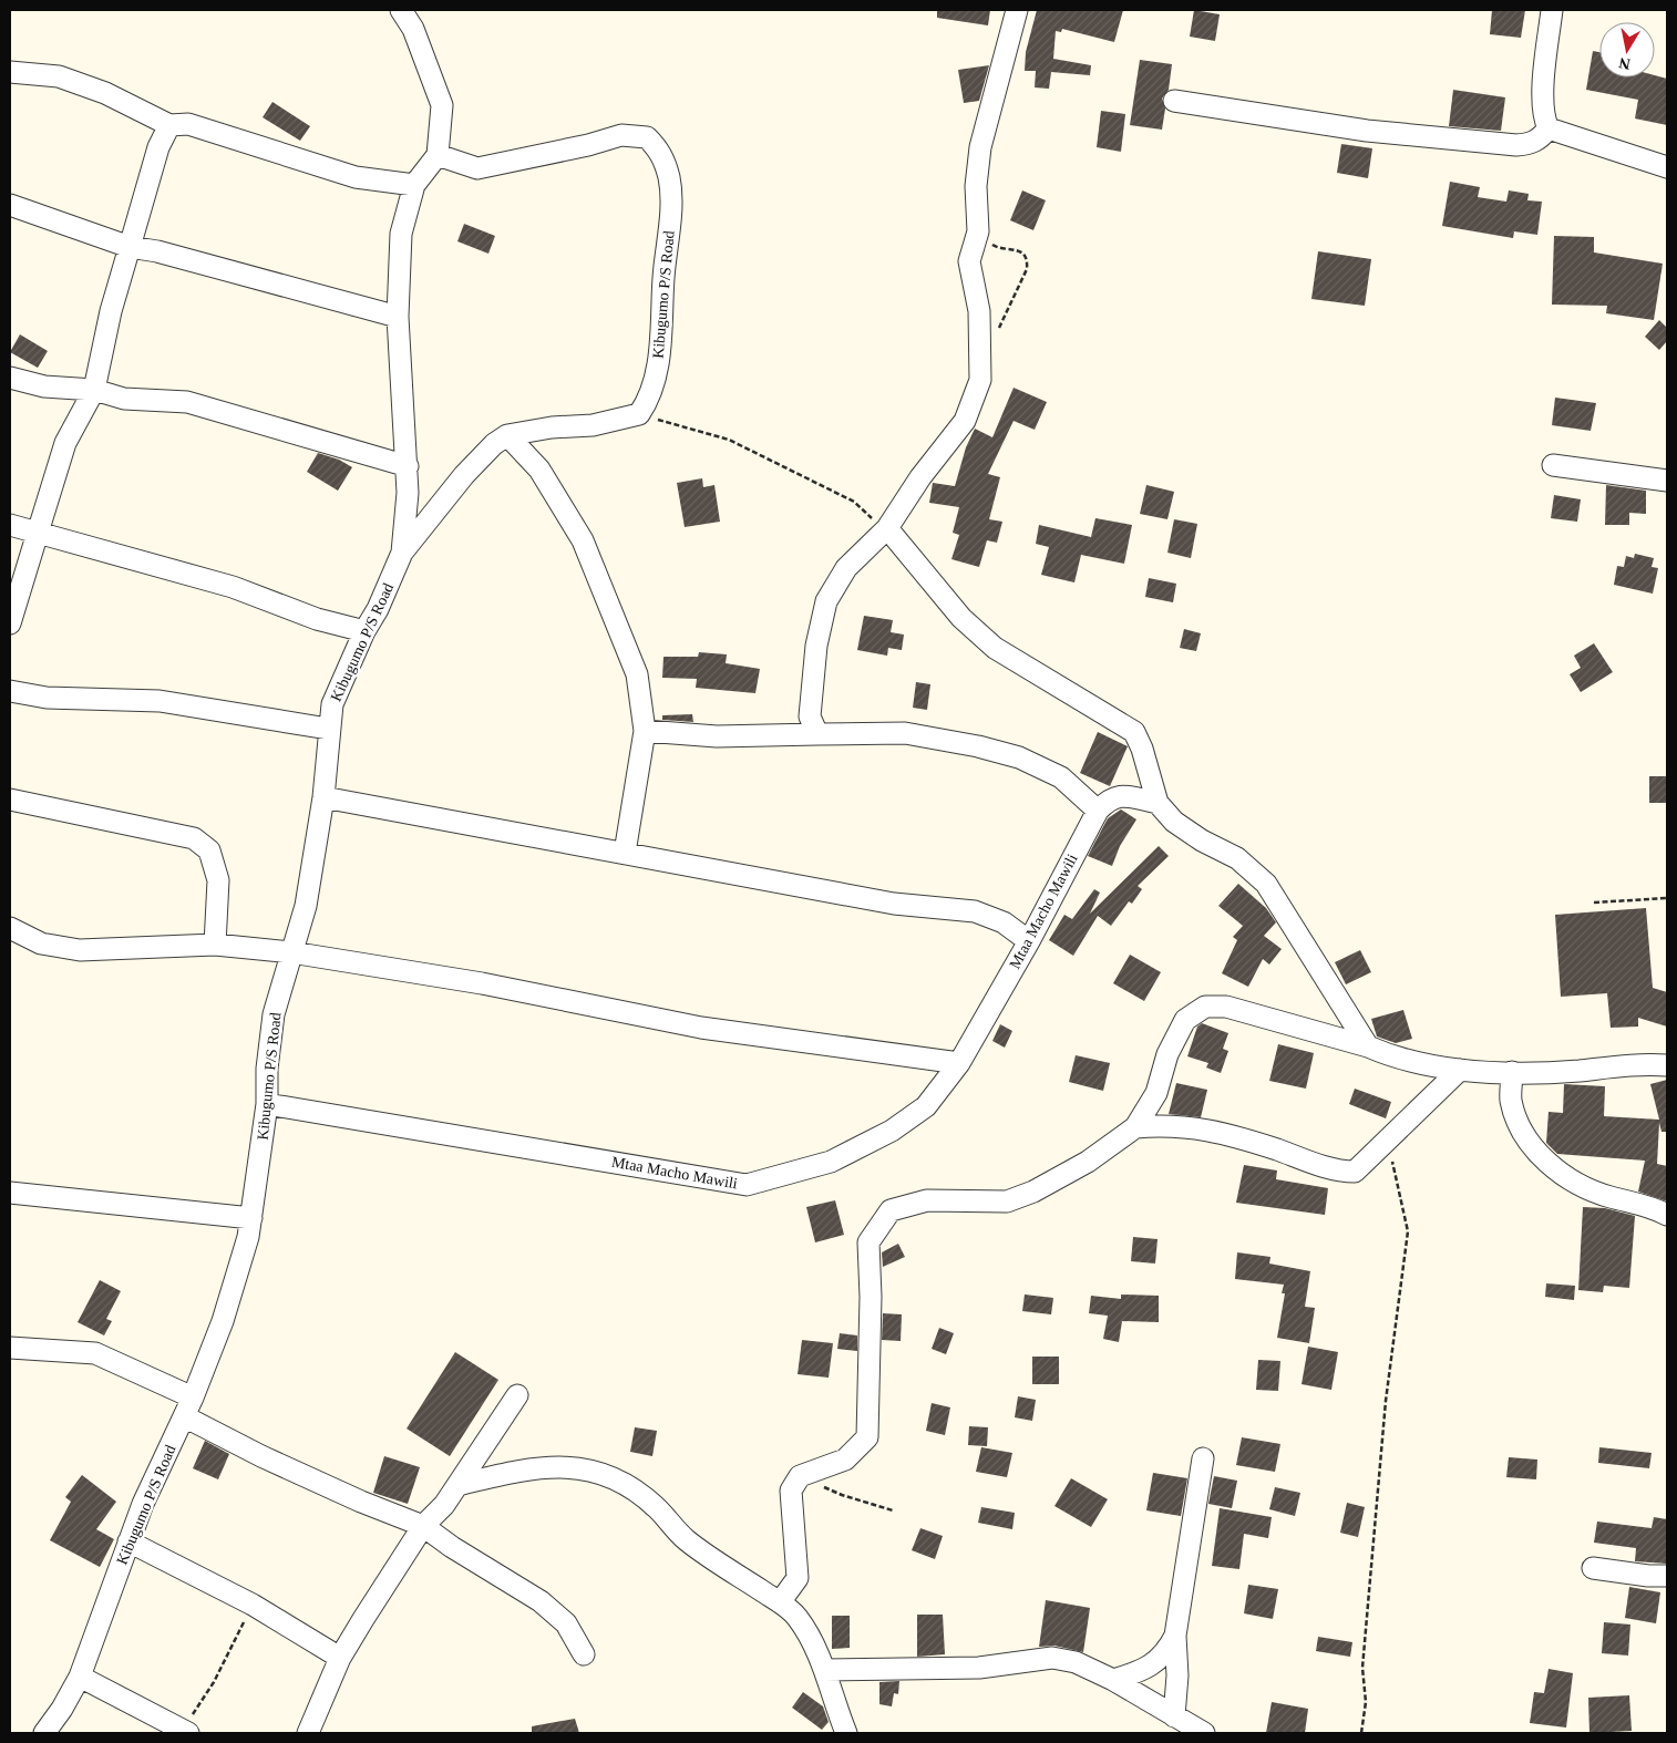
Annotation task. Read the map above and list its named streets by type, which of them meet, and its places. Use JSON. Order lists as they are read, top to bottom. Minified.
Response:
{"streets":{"street":["Kibugumo P/S Road","Mtaa Macho Mawili"]},"crossings":[["Kibugumo P/S Road","Mtaa Macho Mawili"]],"north":"bottom"}
